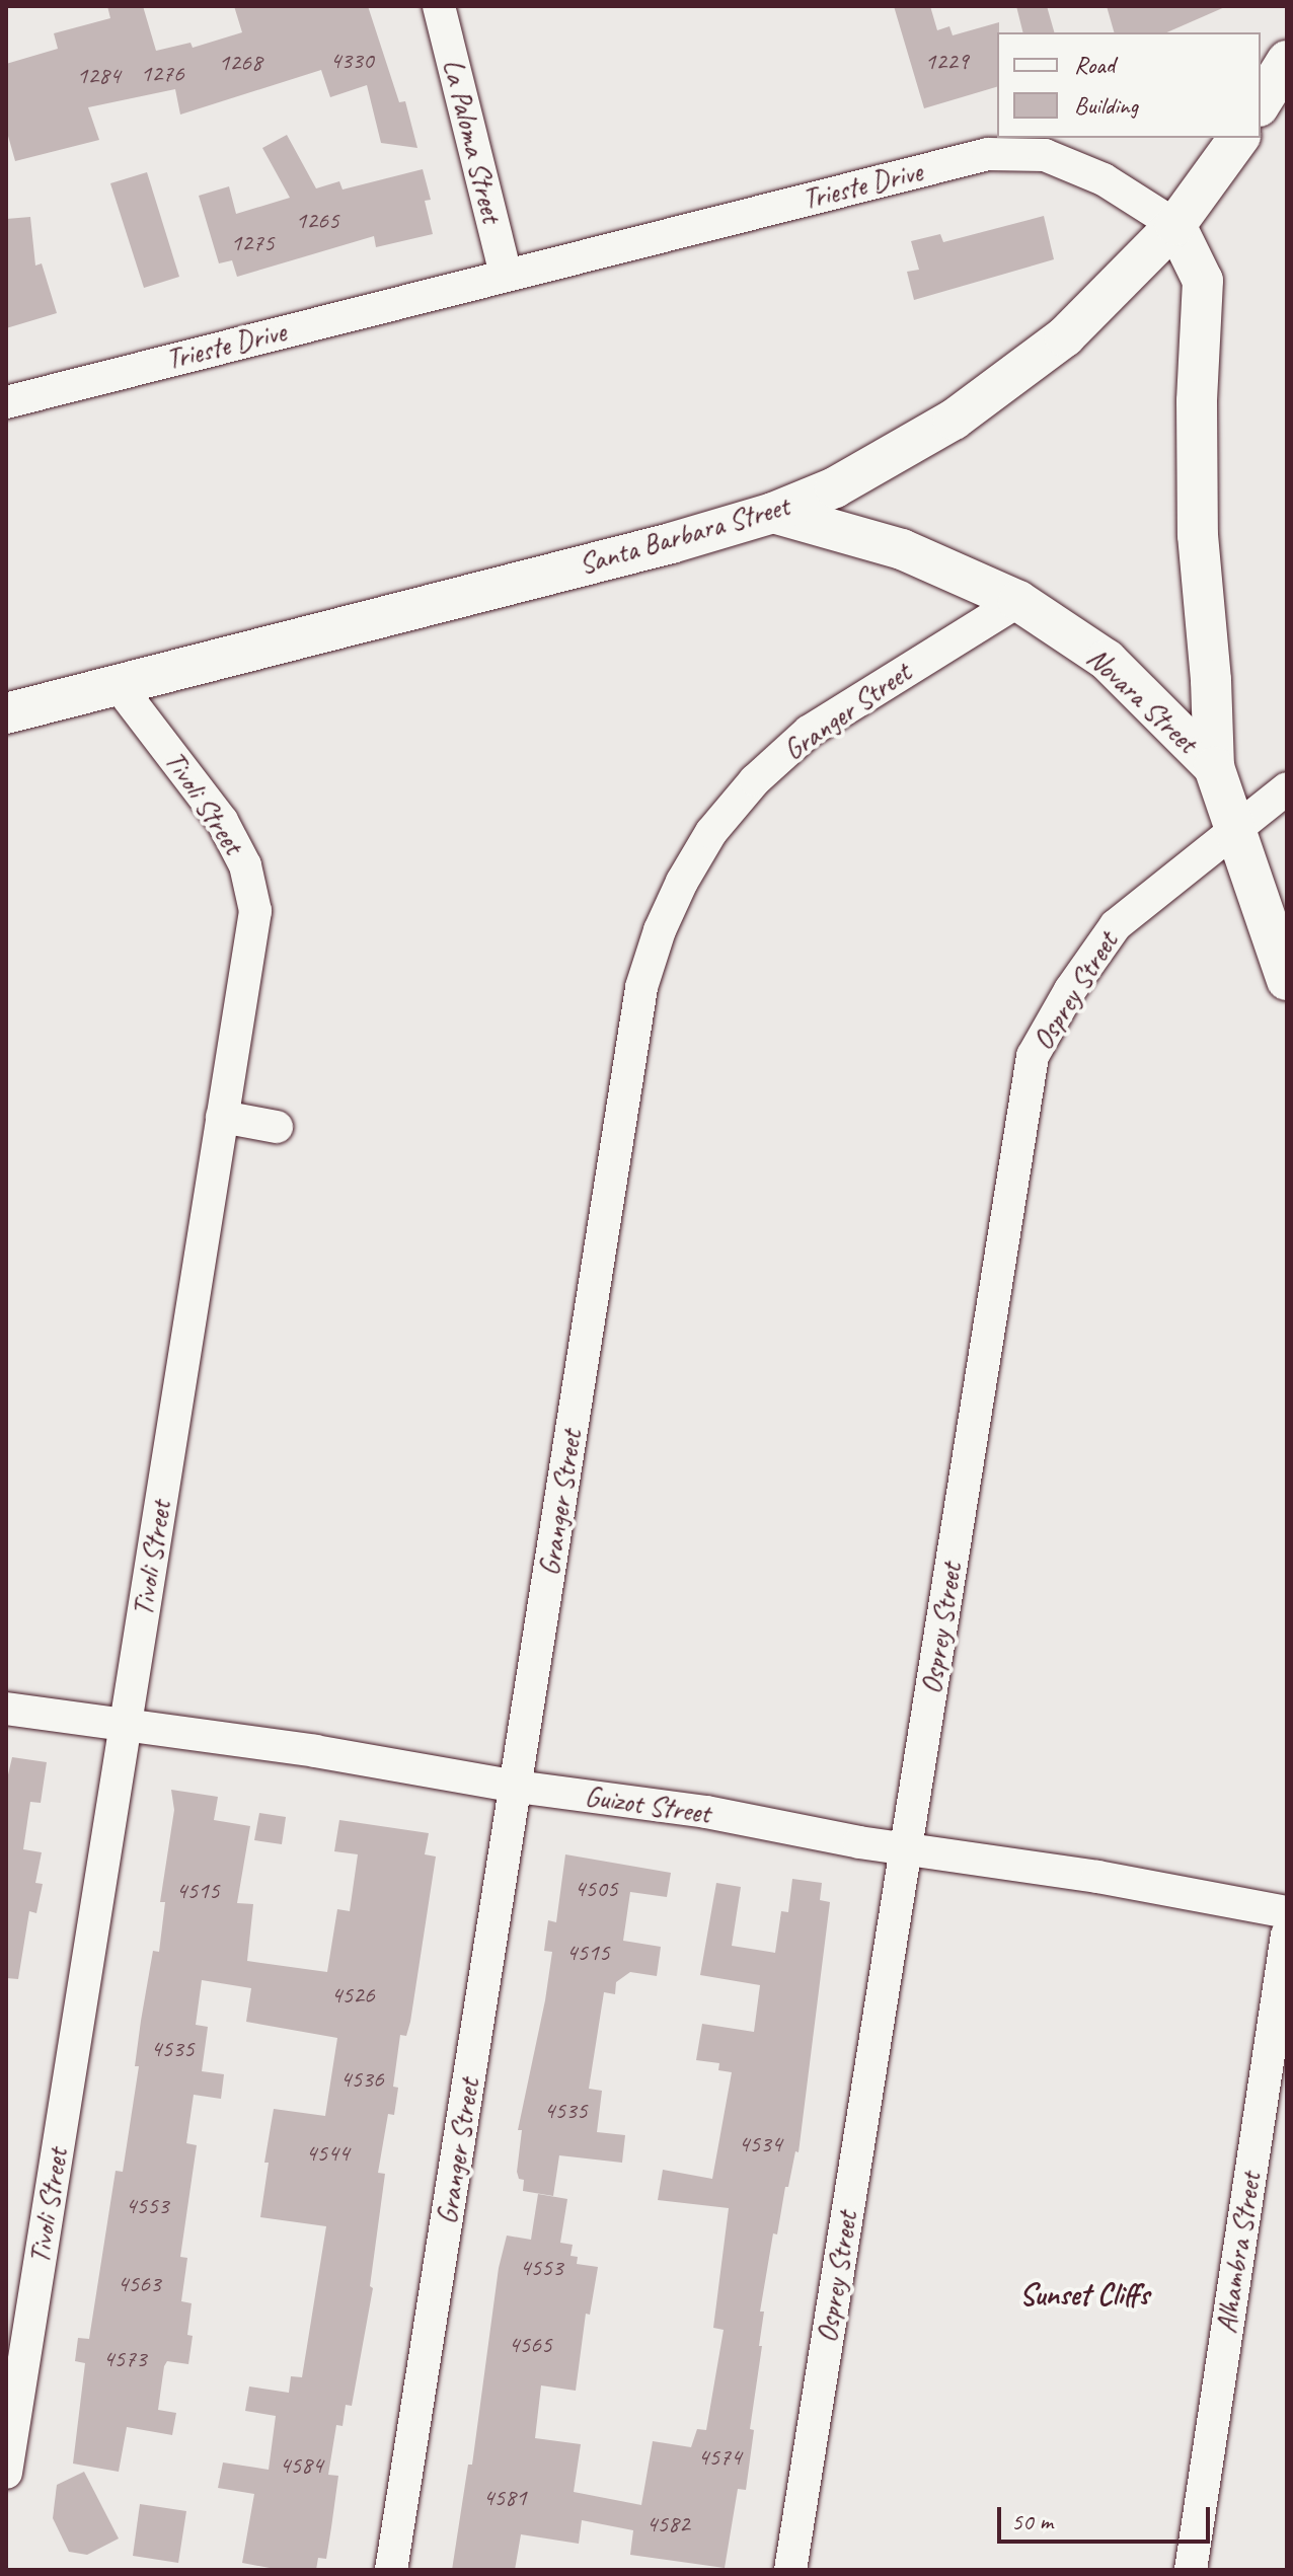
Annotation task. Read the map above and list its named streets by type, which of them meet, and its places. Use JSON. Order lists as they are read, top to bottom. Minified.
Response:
{"streets":{"street":["La Paloma Street","Trieste Drive","Santa Barbara Street","Novara Street","Granger Street","Tivoli Street","Osprey Street","Guizot Street","Alhambra Street"]},"crossings":[["La Paloma Street","Trieste Drive"],["Trieste Drive","Santa Barbara Street"],["Santa Barbara Street","Novara Street"],["Santa Barbara Street","Tivoli Street"],["Novara Street","Granger Street"],["Novara Street","Osprey Street"],["Granger Street","Guizot Street"],["Tivoli Street","Guizot Street"],["Osprey Street","Guizot Street"]],"districts":["Sunset Cliffs"],"house_numbers":["4330","1229","1268","1276","1284","1265","1275","4505","4515","4515","4526","4535","4536","4535","4534","4544","4553","4553","4563","4565","4573","4574","4584","4581","4582"],"legend":["Road","Building"],"scale_bar":"50 m"}
